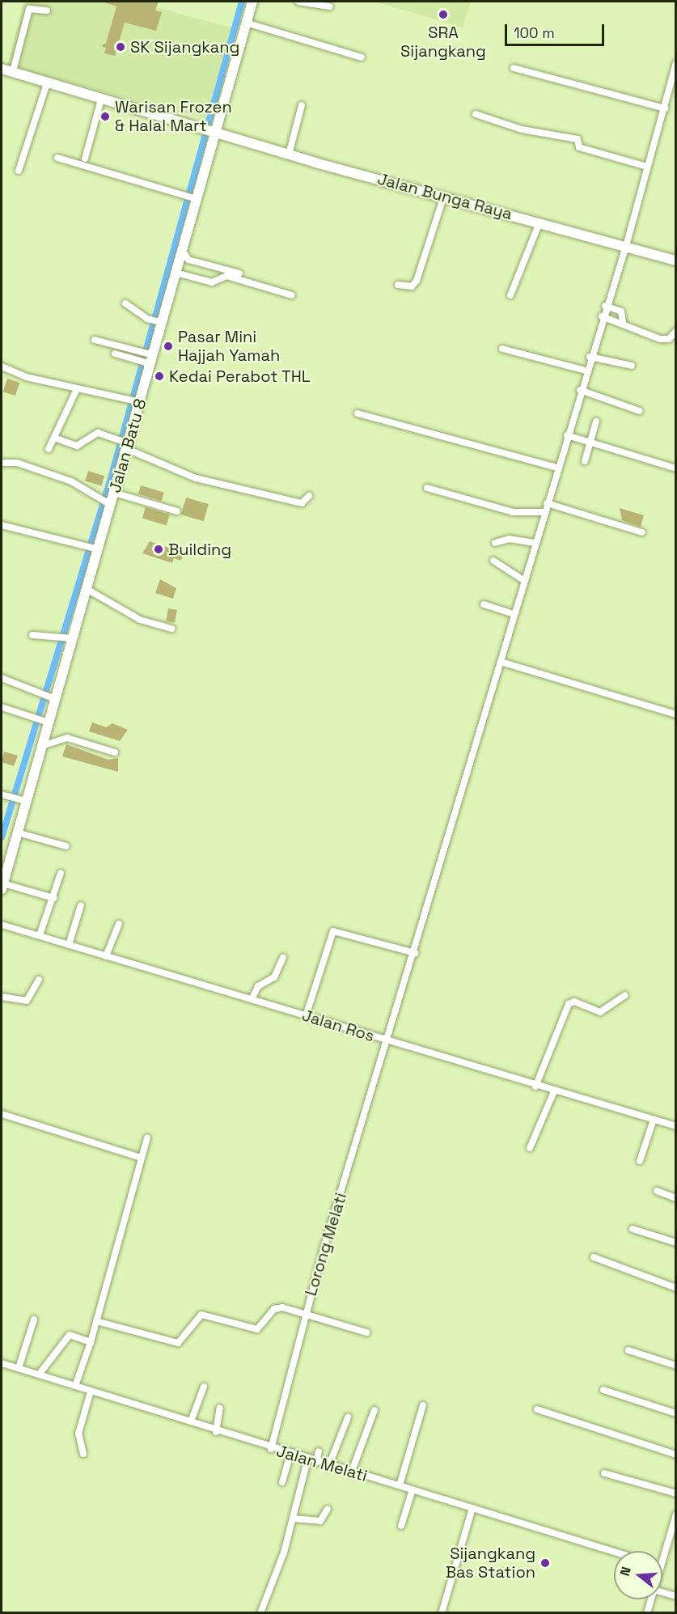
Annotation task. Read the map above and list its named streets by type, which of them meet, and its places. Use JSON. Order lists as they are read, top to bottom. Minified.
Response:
{"streets":{"street":["Jalan Bunga Raya","Jalan Batu 8","Jalan Ros","Lorong Melati","Jalan Melati"]},"crossings":[["Jalan Bunga Raya","Jalan Batu 8"],["Jalan Bunga Raya","Lorong Melati"],["Jalan Ros","Lorong Melati"],["Lorong Melati","Jalan Melati"]],"places":["SRA Sijangkang","SK Sijangkang","Warisan Frozen & Halal Mart","Pasar Mini Hajjah Yamah","Kedai Perabot THL","Building","Sijangkang Bas Station"],"scale_bar":"100 m","north":"left"}
